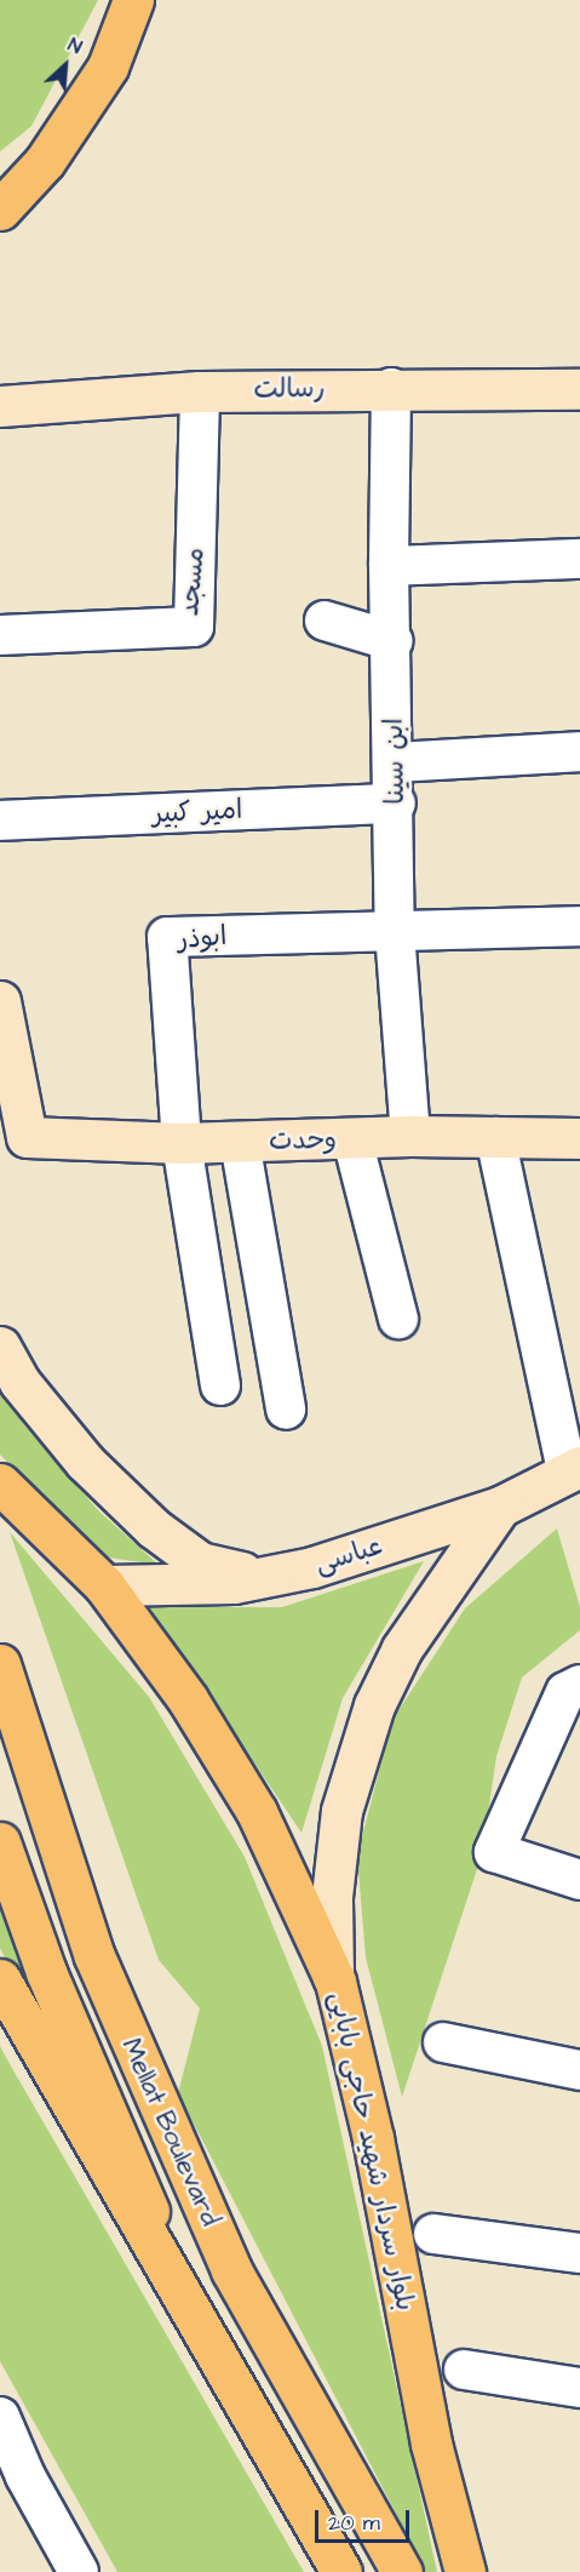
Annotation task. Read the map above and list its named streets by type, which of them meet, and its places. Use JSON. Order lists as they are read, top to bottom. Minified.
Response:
{"streets":{"main road":["رسالت","وحدت","عباسی","Mellat Boulevard","بلوار سردار شهید حاجی بابایی"],"street":["مسجد","ابن سینا","امیر کبیر","ابوذر"]},"crossings":[["رسالت","مسجد"],["رسالت","ابن سینا"],["ابن سینا","امیر کبیر"],["ابن سینا","ابوذر"],["ابن سینا","وحدت"],["ابوذر","وحدت"],["عباسی","بلوار سردار شهید حاجی بابایی"]],"scale_bar":"20 m","north":"top right"}
